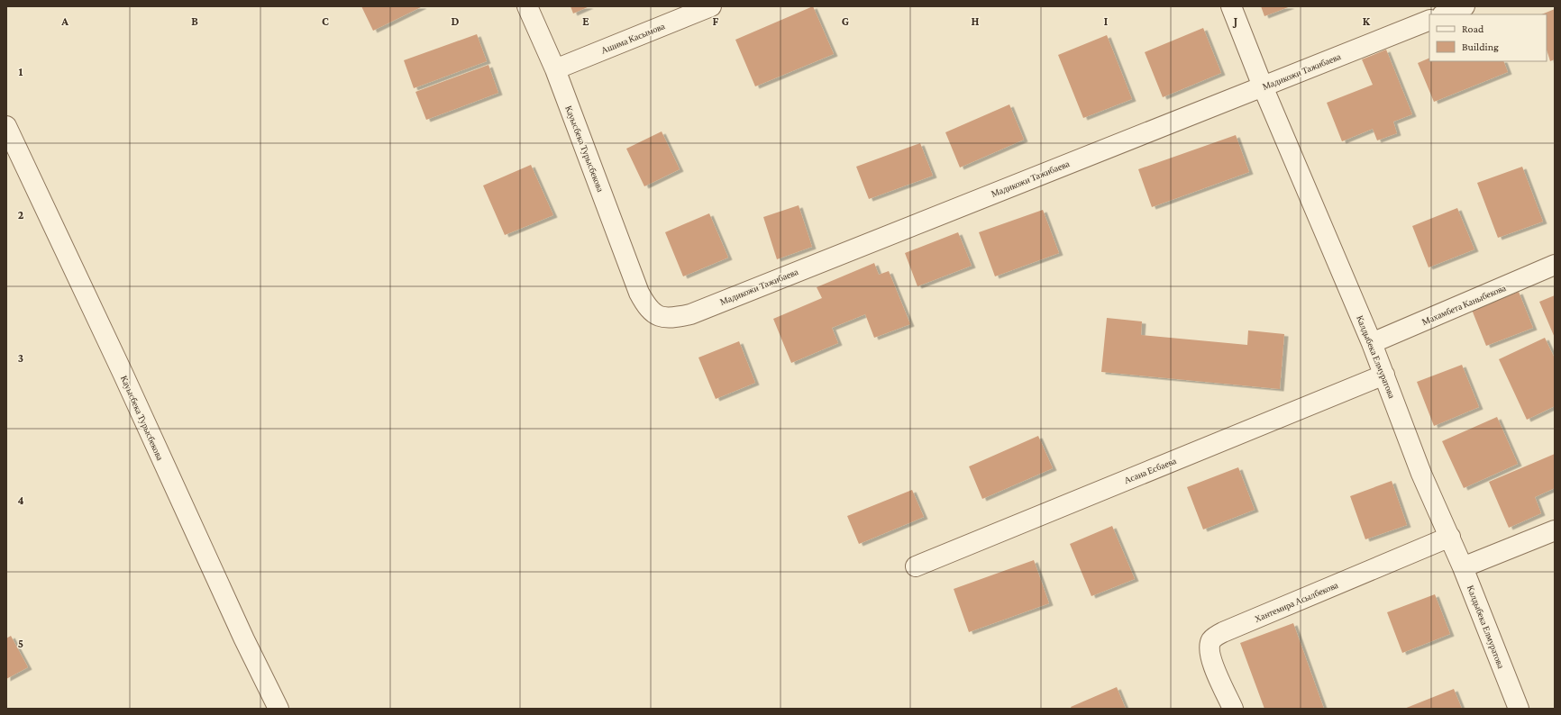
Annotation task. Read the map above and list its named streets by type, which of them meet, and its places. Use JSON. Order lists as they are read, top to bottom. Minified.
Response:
{"streets":{"street":["Ашима Касымова","Мадикожи Тажибаева","Кауысбека Турысбекова","Махамбета Каныбекова","Калдыбека Елмуратова","Асана Есбаева","Хантемира Асылбекова"]},"crossings":[["Ашима Касымова","Кауысбека Турысбекова"],["Мадикожи Тажибаева","Кауысбека Турысбекова"],["Мадикожи Тажибаева","Калдыбека Елмуратова"],["Махамбета Каныбекова","Калдыбека Елмуратова"],["Калдыбека Елмуратова","Асана Есбаева"],["Калдыбека Елмуратова","Хантемира Асылбекова"]],"legend":["Road","Building"],"grid":{"columns":["A","B","C","D","E","F","G","H","I","J","K"],"rows":["1","2","3","4","5"]}}
